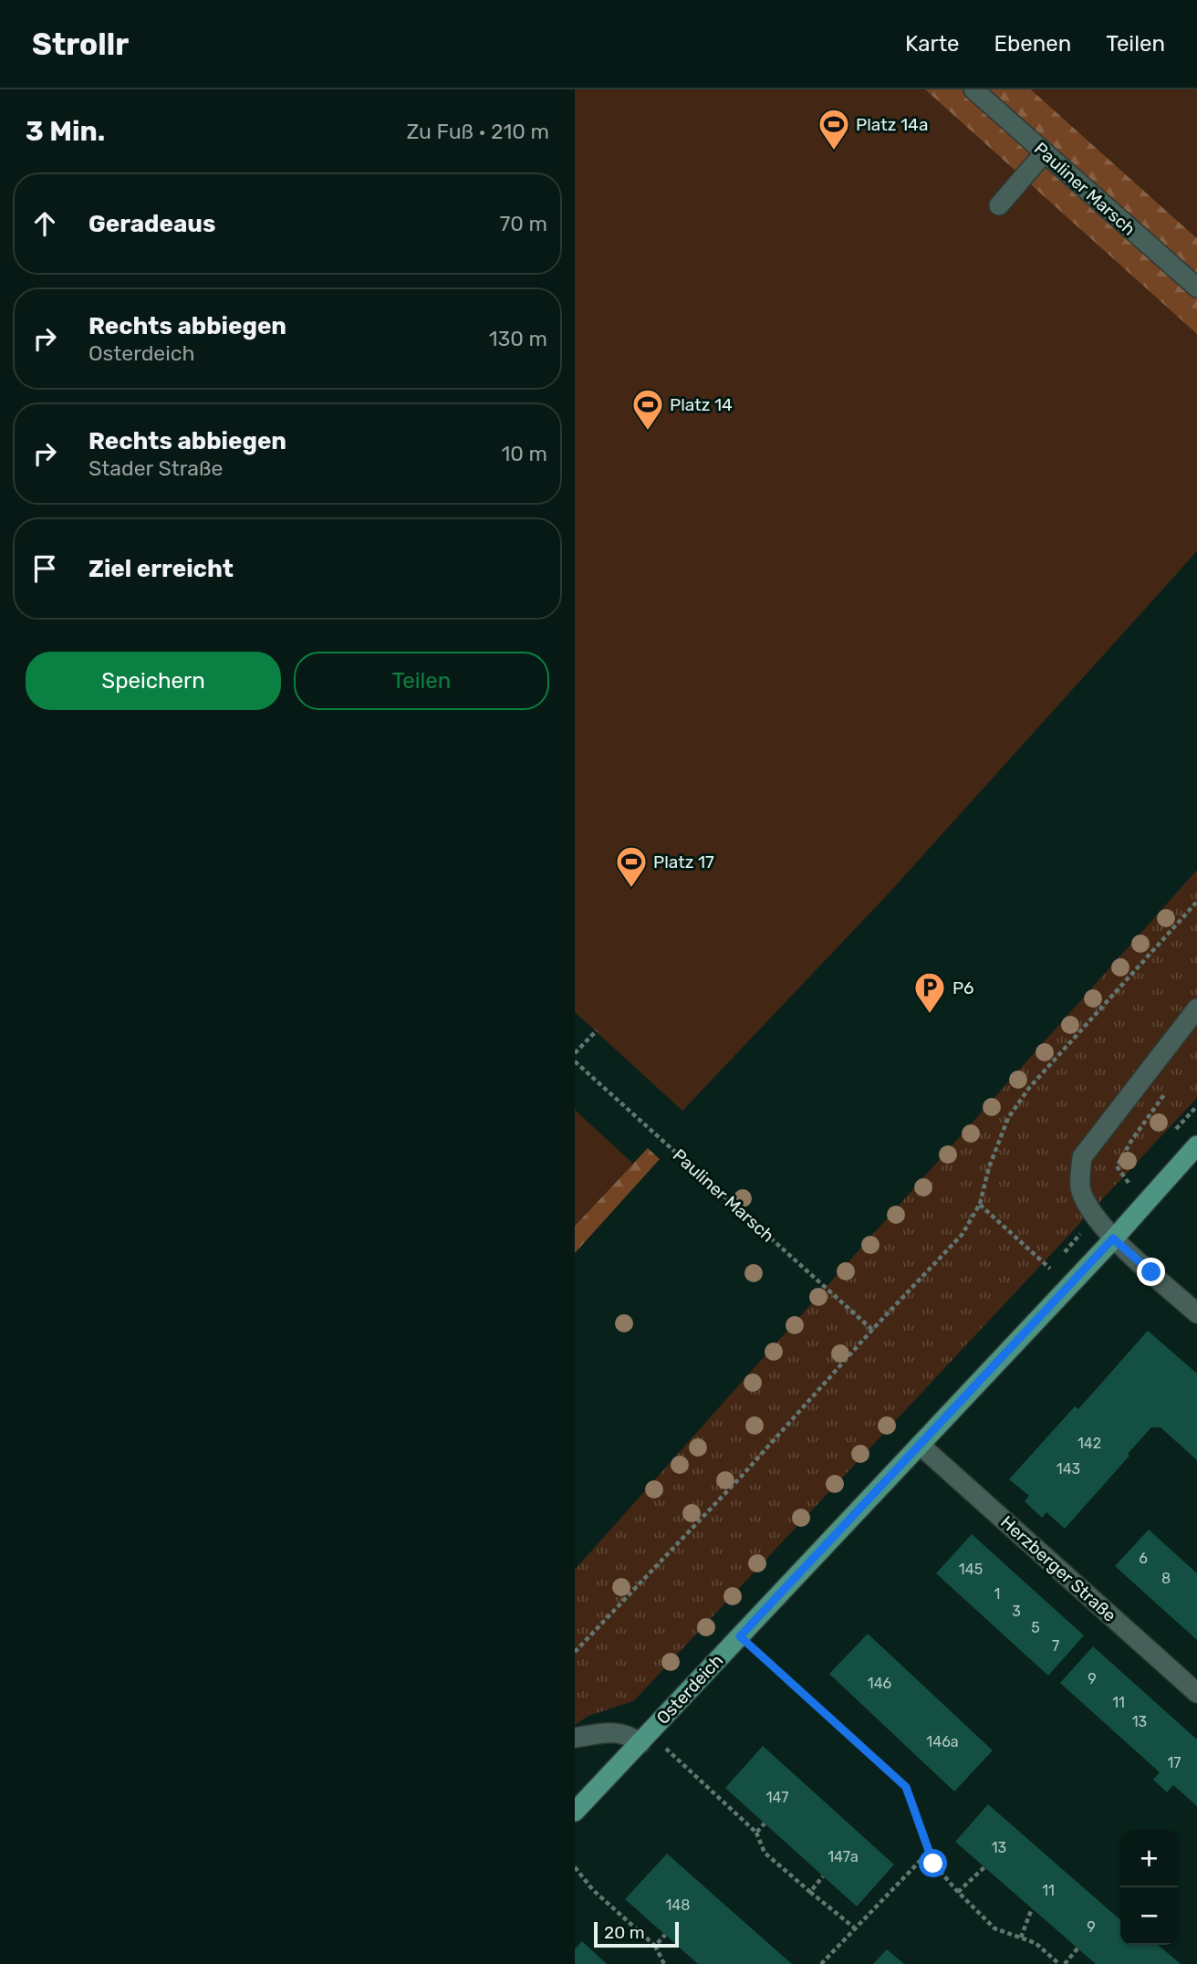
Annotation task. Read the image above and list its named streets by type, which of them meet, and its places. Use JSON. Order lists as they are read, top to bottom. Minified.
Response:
{"streets":{"main road":["Osterdeich"],"street":["Pauliner Marsch","Herzberger Straße"]},"crossings":[["Herzberger Straße","Osterdeich"]],"places":{"sports":["Platz 14a","Platz 14","Platz 17"],"parking":["P6"]},"house_numbers":["142","143","6","145","8","1","3","5","7","9","146","11","13","146a","17","147","13","147a","11","148","9"],"scale_bar":"20 m","page":{"header":"Strollr","nav":["Karte","Ebenen","Teilen"],"heading":["3 Min.","Zu Fuß · 210 m"],"list":[["Geradeaus","70 m"],["Rechts abbiegen","Osterdeich","130 m"],["Rechts abbiegen","Stader Straße","10 m"],"Ziel erreicht"],"buttons":["Speichern","Teilen"],"map_buttons":["+","−"],"scale":"20 m"}}
